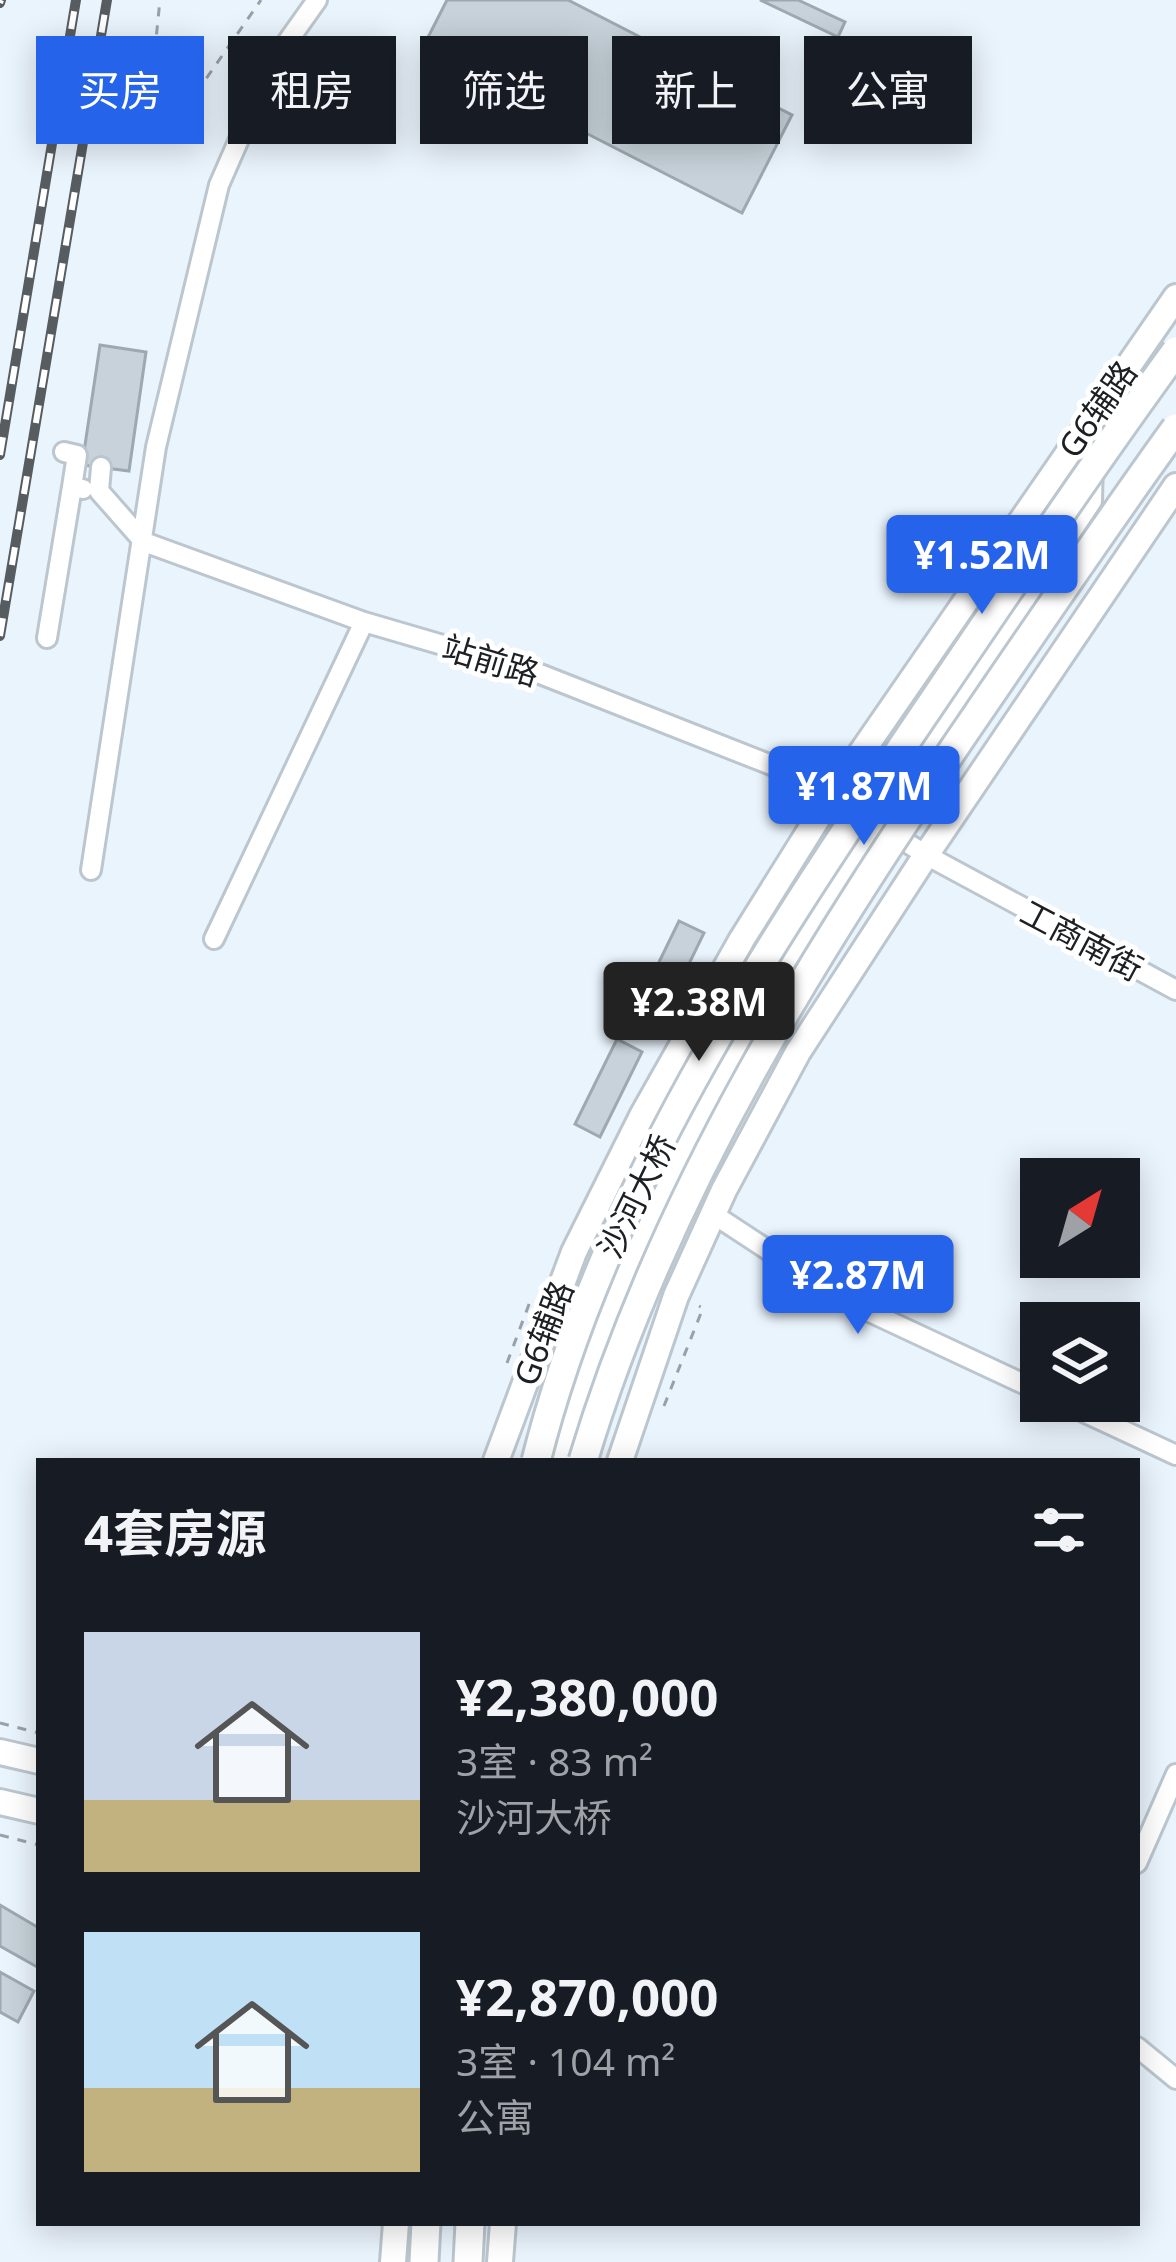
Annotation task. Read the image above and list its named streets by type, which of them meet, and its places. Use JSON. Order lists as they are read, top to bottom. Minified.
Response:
{"streets":{"highway":["沙河大桥"],"main road":["G6辅路"],"street":["站前路","工商南街"]},"crossings":[["G6辅路","站前路"],["站前路","工商南街"]],"north":"top right","page":{"chip":["买房","租房","筛选","新上","公寓"],"price":["¥1.52M","¥1.87M","¥2.38M","¥2.87M"],"heading":"4套房源","list":[{"name":"¥2,380,000","note":"3室 · 83 m² · 沙河大桥"},{"name":"¥2,870,000","note":"3室 · 104 m² · 公寓"}]}}
